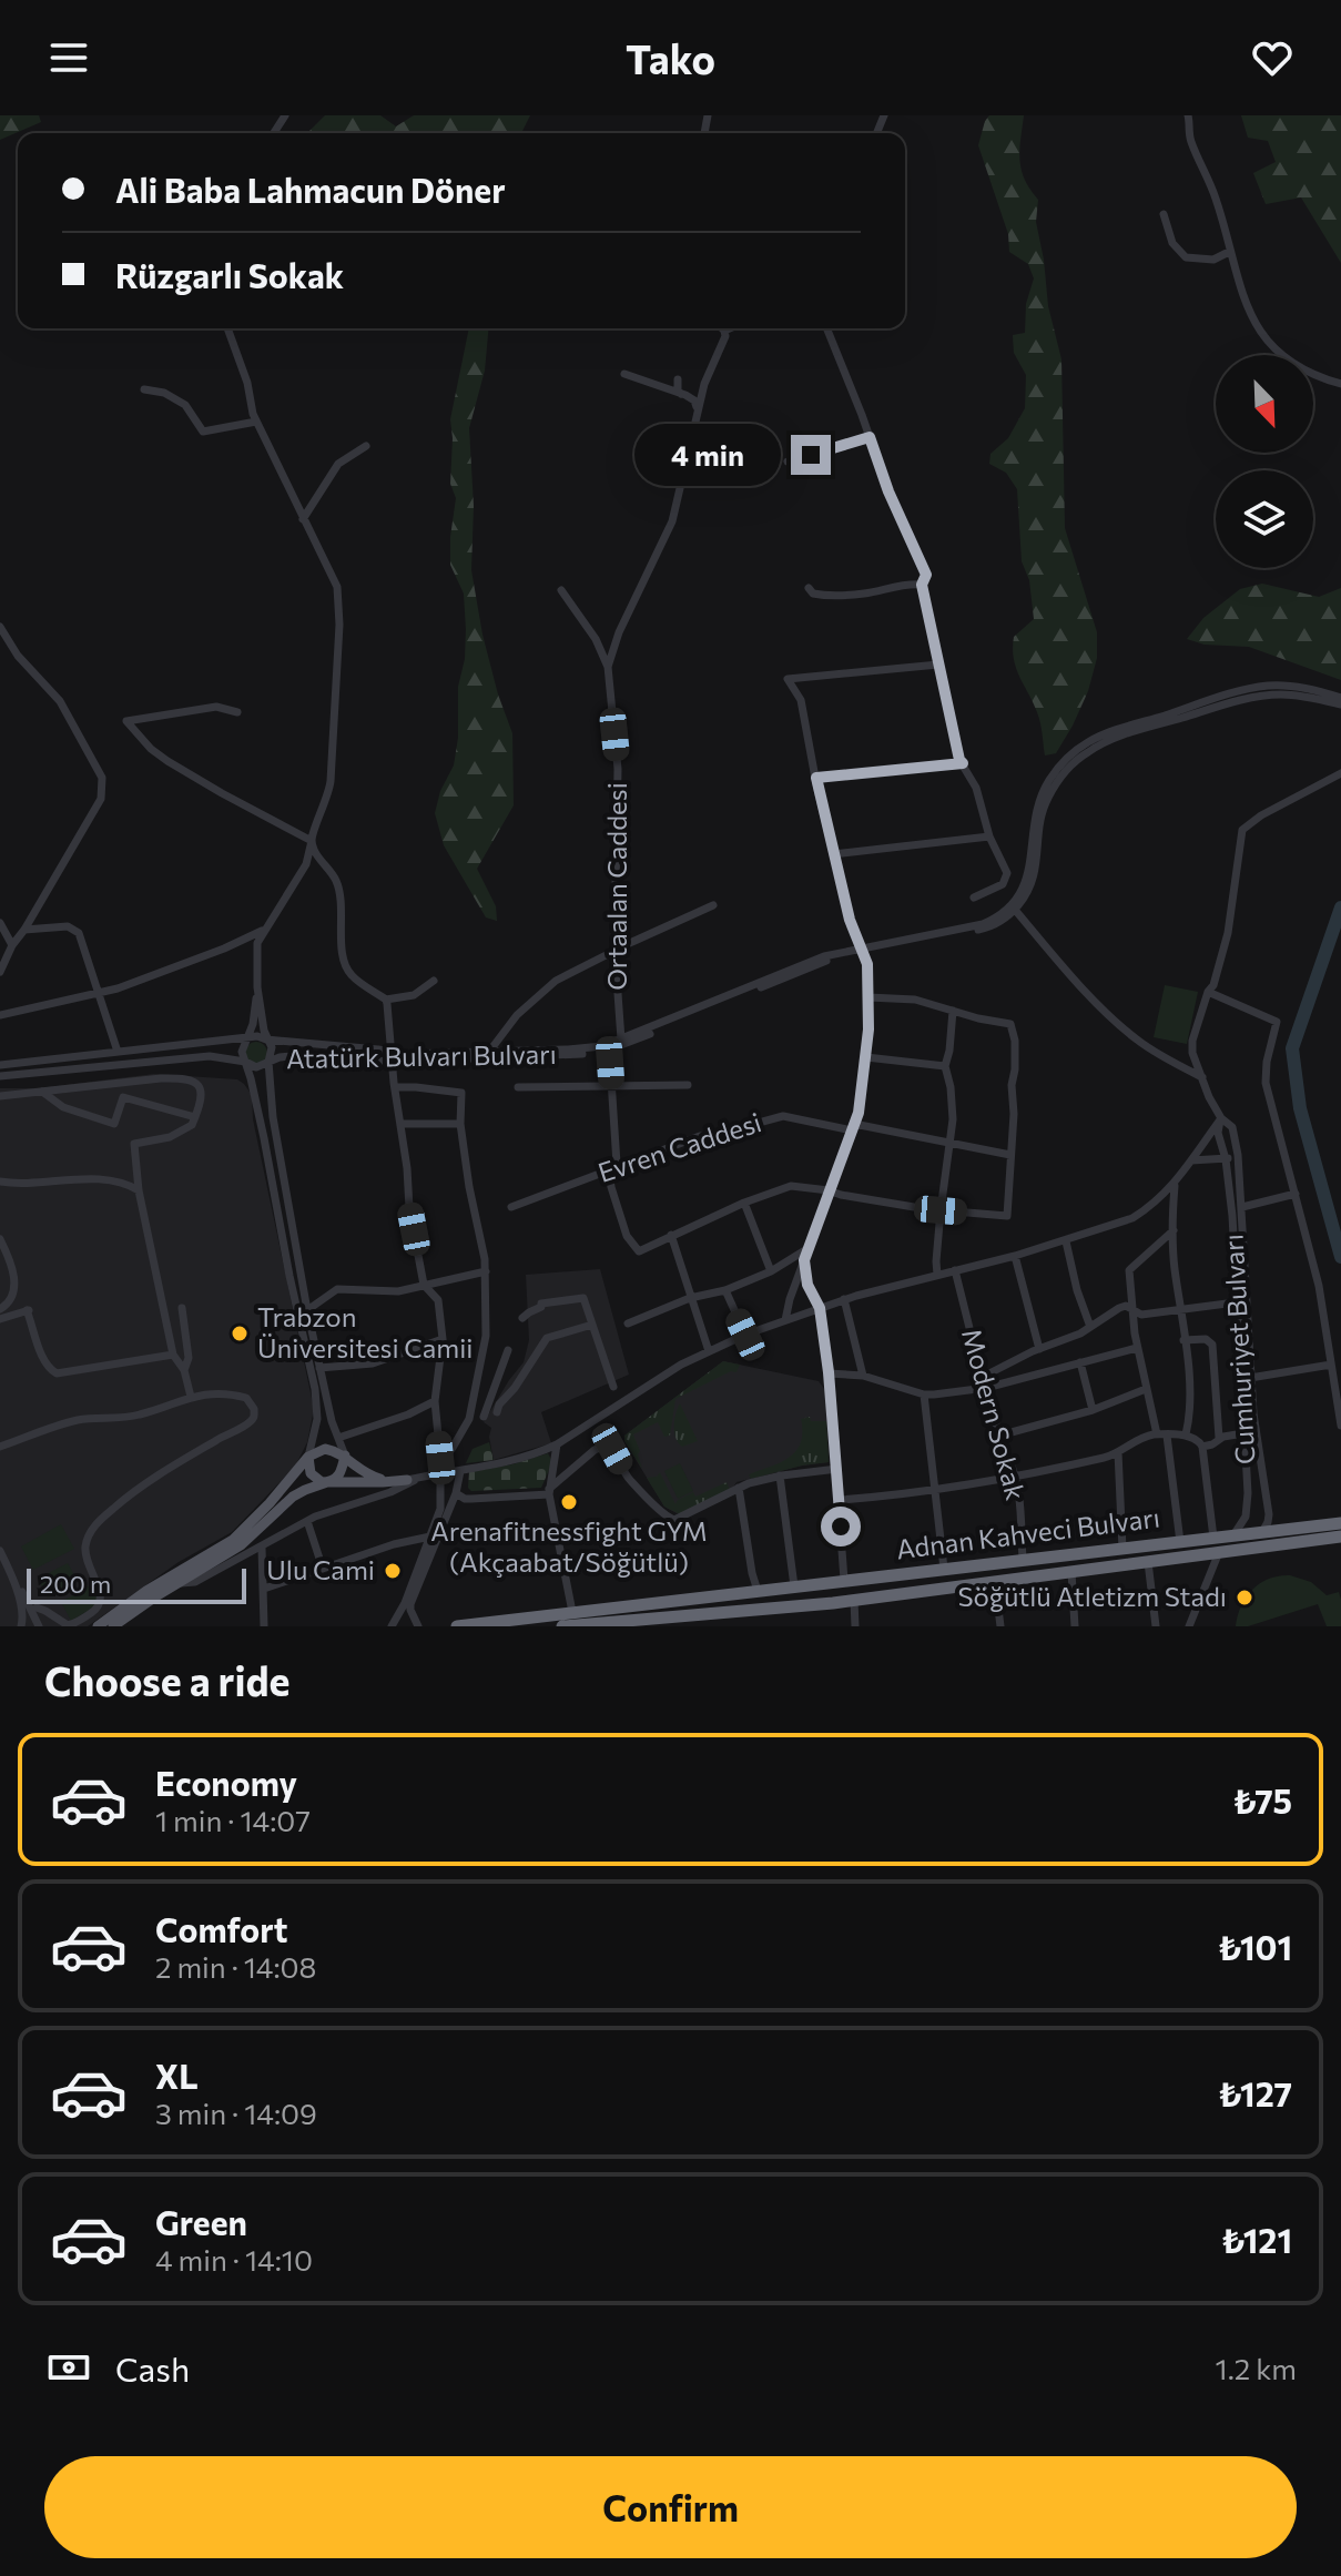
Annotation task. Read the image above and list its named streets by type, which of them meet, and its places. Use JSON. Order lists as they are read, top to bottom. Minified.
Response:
{"streets":{"highway":["Adnan Kahveci Bulvarı"],"street":["Ortaalan Caddesi","Atatürk Bulvarı Bulvarı","Evren Caddesi","Cumhuriyet Bulvarı","Modern Sokak"]},"crossings":[["Ortaalan Caddesi","Atatürk Bulvarı Bulvarı"],["Ortaalan Caddesi","Evren Caddesi"],["Cumhuriyet Bulvarı","Adnan Kahveci Bulvarı"],["Modern Sokak","Adnan Kahveci Bulvarı"]],"places":["Trabzon Üniversitesi Camii","Arenafitnessfight GYM (Akçaabat/Söğütlü)","Ulu Cami","Söğütlü Atletizm Stadı"],"scale_bar":"200 m","north":"bottom right","page":{"header":"Tako","banner":["Ali Baba Lahmacun Döner","Rüzgarlı Sokak"],"bubble":"4 min","scale":"200 m","heading":"Choose a ride","list":[{"name":"Economy","note":"1 min · 14:07","value":"₺75"},{"name":"Comfort","note":"2 min · 14:08","value":"₺101"},{"name":"XL","note":"3 min · 14:09","value":"₺127"},{"name":"Green","note":"4 min · 14:10","value":"₺121"}],"pay":["Cash","1.2 km"],"buttons":"Confirm"}}
